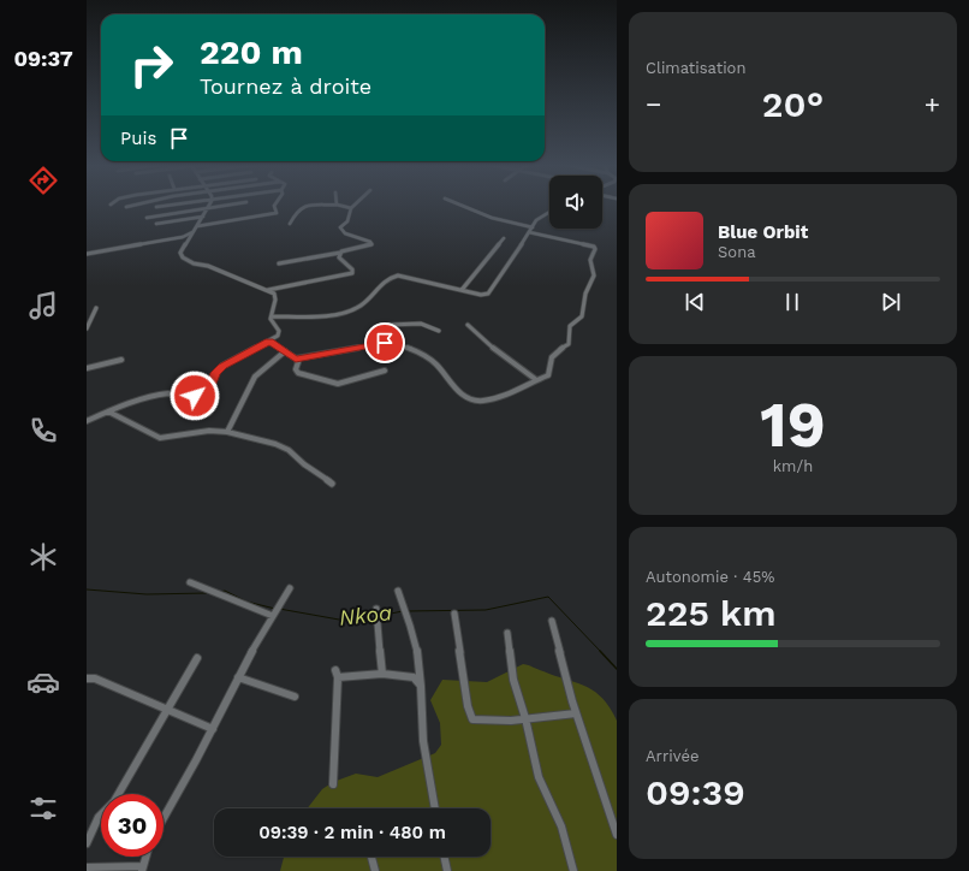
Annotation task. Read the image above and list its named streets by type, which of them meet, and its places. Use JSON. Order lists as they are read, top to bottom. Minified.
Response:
{"water":["Nkoa"],"page":{"tabs":"09:37","tile":["Climatisation",["19","km/h"],["Autonomie · 45%","225 km"],["Arrivée","09:39"]],"turn":["220 m","Tournez à droite"],"heat":["−","20°","+"],"then":"Puis","song":["Blue Orbit","Sona"],"limit":"30","trip":"09:39 · 2 min · 480 m"}}
